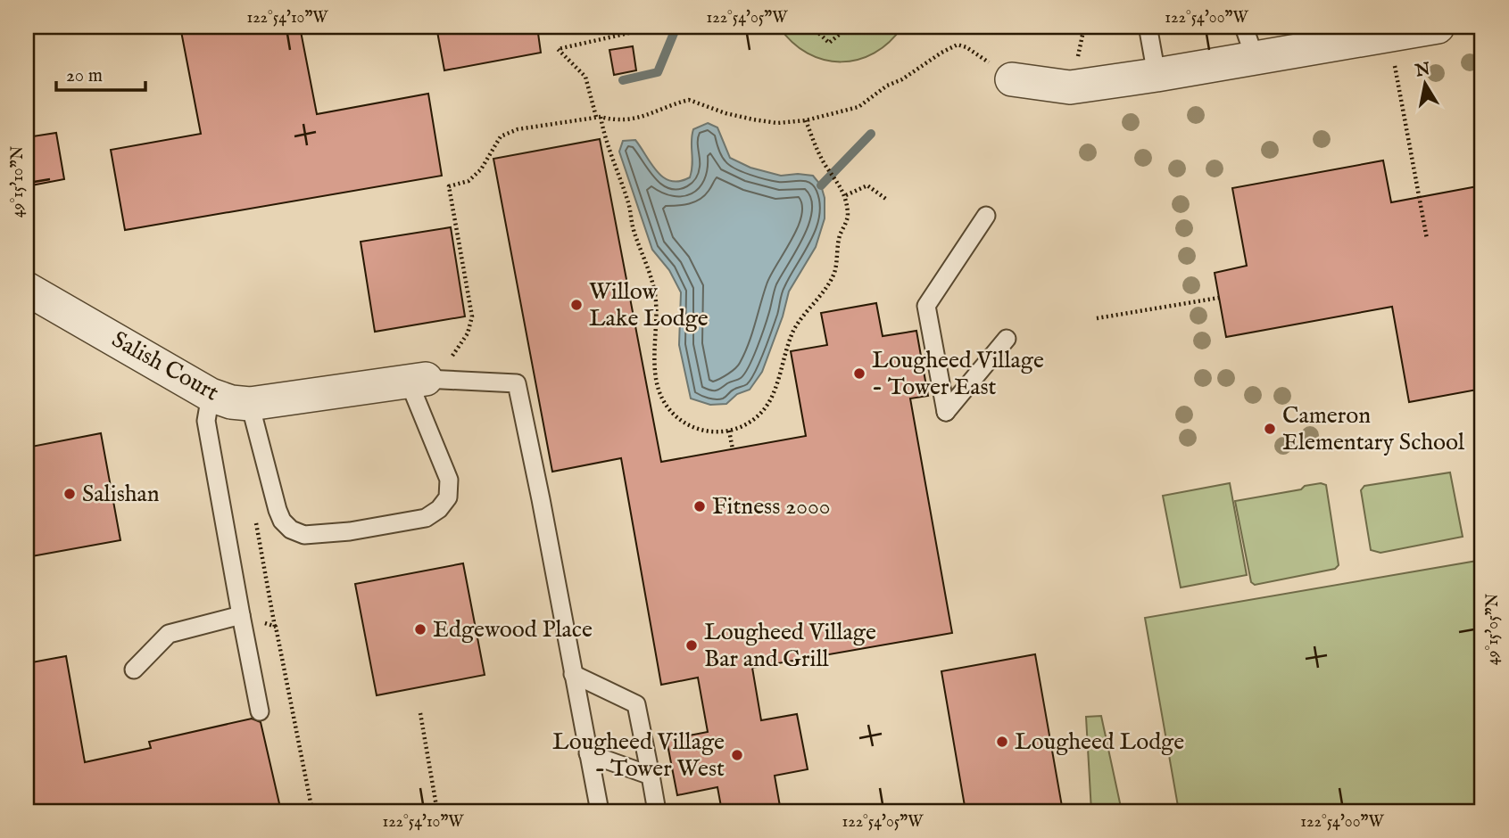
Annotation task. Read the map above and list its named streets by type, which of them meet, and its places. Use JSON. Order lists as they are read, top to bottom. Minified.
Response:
{"streets":{"street":["Salish Court"]},"places":["Willow Lake Lodge","Lougheed Village - Tower East","Cameron Elementary School","Salishan","Fitness 2000","Edgewood Place","Lougheed Village Bar and Grill","Lougheed Lodge","Lougheed Village - Tower West"],"scale_bar":"20 m","north":"top","coordinates":["122°54'10\"W","122°54'05\"W","122°54'00\"W","49°15'10\"N","49°15'05\"N"]}
